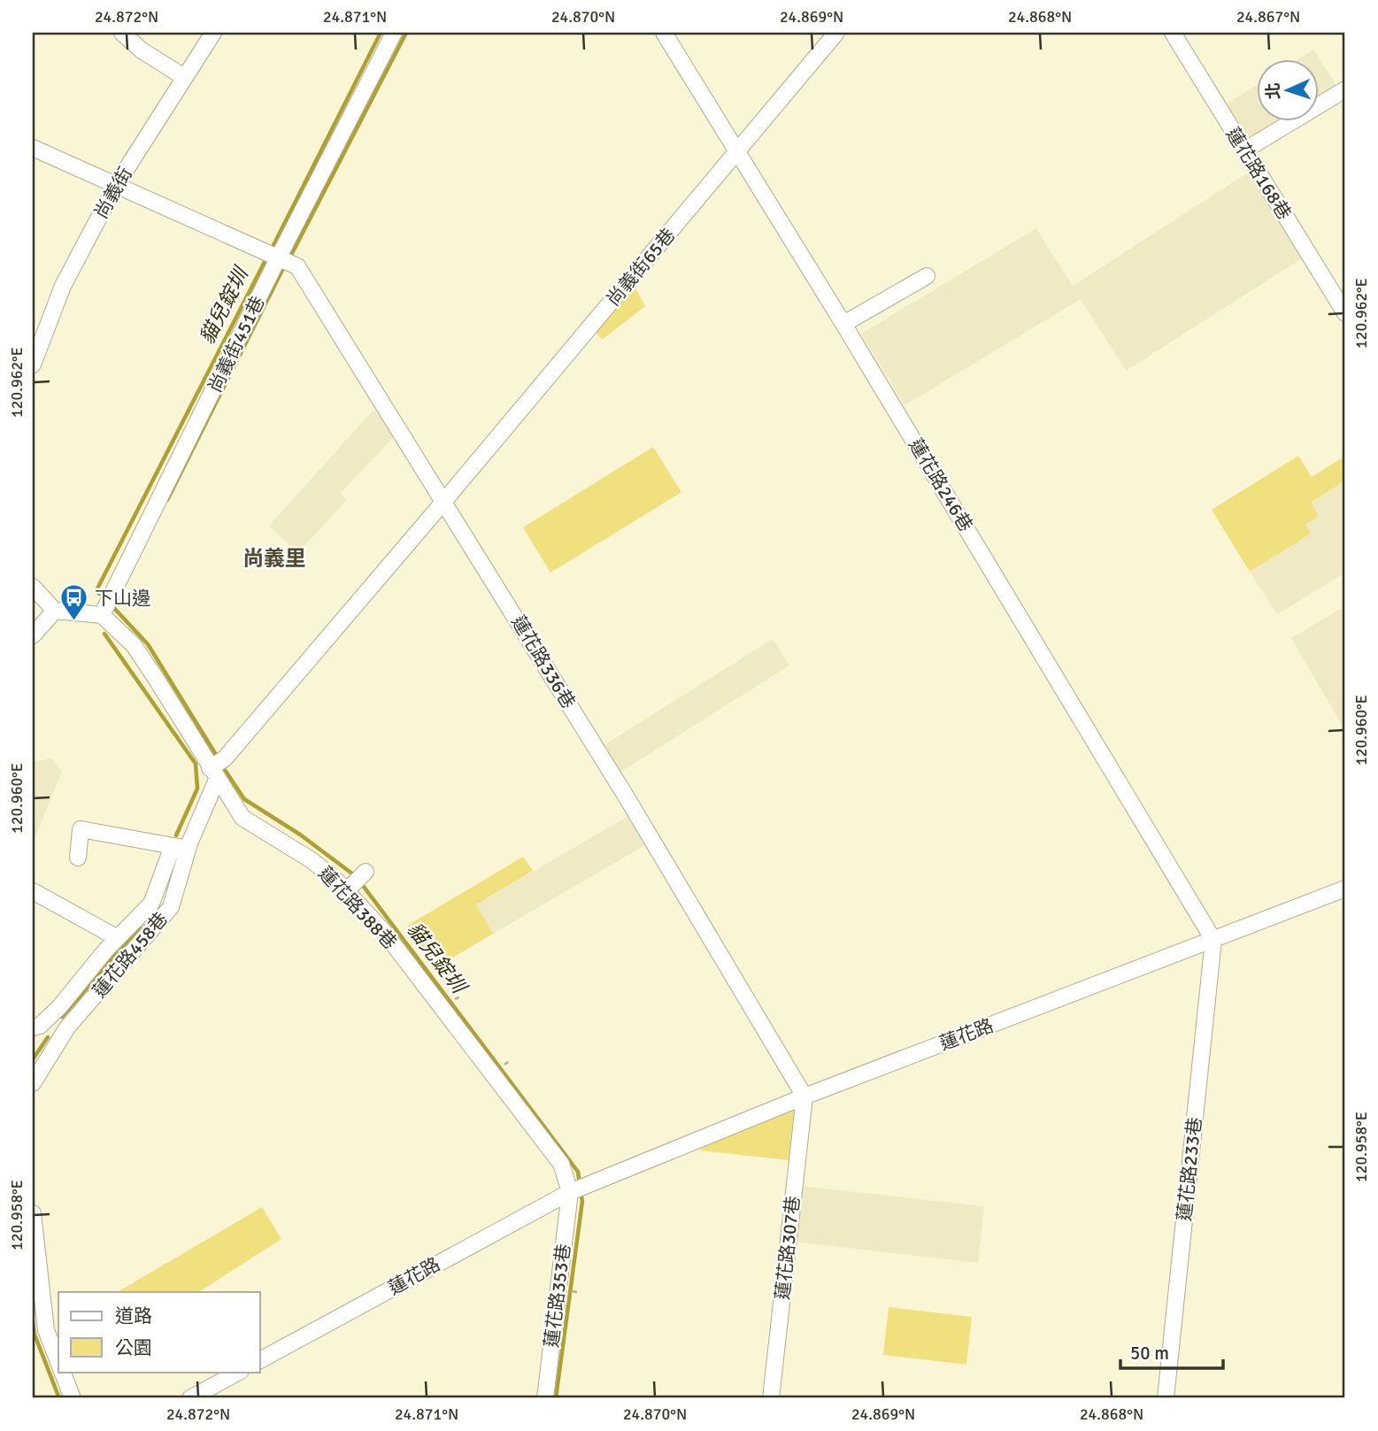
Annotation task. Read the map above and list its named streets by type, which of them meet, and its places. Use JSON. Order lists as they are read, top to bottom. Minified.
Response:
{"streets":{"street":["蓮花路168巷","尚義街","尚義街65巷","尚義街451巷","蓮花路246巷","蓮花路336巷","蓮花路388巷","蓮花路458巷","蓮花路","蓮花路233巷","蓮花路307巷","蓮花路353巷"]},"crossings":[["尚義街","蓮花路336巷"],["尚義街65巷","蓮花路246巷"],["尚義街65巷","蓮花路336巷"],["尚義街65巷","蓮花路388巷"],["尚義街65巷","蓮花路458巷"],["尚義街451巷","蓮花路336巷"],["尚義街451巷","蓮花路388巷"],["蓮花路246巷","蓮花路"],["蓮花路246巷","蓮花路233巷"],["蓮花路336巷","蓮花路"],["蓮花路336巷","蓮花路307巷"],["蓮花路388巷","蓮花路458巷"],["蓮花路388巷","蓮花路"],["蓮花路388巷","蓮花路353巷"],["蓮花路","蓮花路233巷"],["蓮花路","蓮花路307巷"],["蓮花路","蓮花路353巷"]],"districts":["尚義里"],"water":["貓兒錠圳"],"places":{"bus stop":["下山邊"]},"legend":["道路","公園"],"scale_bar":"50 m","north":"left","coordinates":["24.872°N","24.871°N","24.870°N","24.869°N","24.868°N","24.867°N","120.962°E","120.960°E","120.958°E"]}
